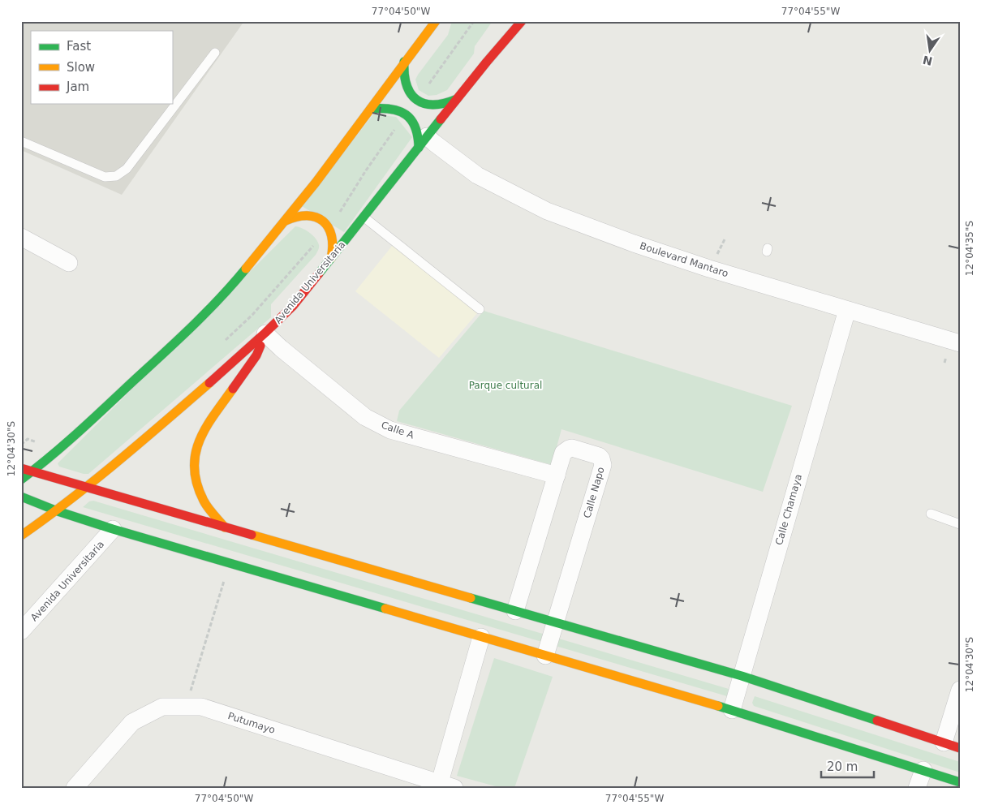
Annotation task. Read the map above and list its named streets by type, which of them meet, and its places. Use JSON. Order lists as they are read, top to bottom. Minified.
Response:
{"streets":{"main road":["Avenida Universitaria"],"street":["Boulevard Mantaro","Calle A","Calle Napo","Calle Chamaya","Putumayo"]},"crossings":[["Boulevard Mantaro","Avenida Universitaria"],["Boulevard Mantaro","Calle Chamaya"],["Avenida Universitaria","Calle A"],["Calle A","Calle Napo"]],"parks":["Parque cultural"],"legend":["Fast","Slow","Jam"],"scale_bar":"20 m","north":"bottom","coordinates":["77°04'50\"W","77°04'55\"W","12°04'35\"S","12°04'30\"S"]}
